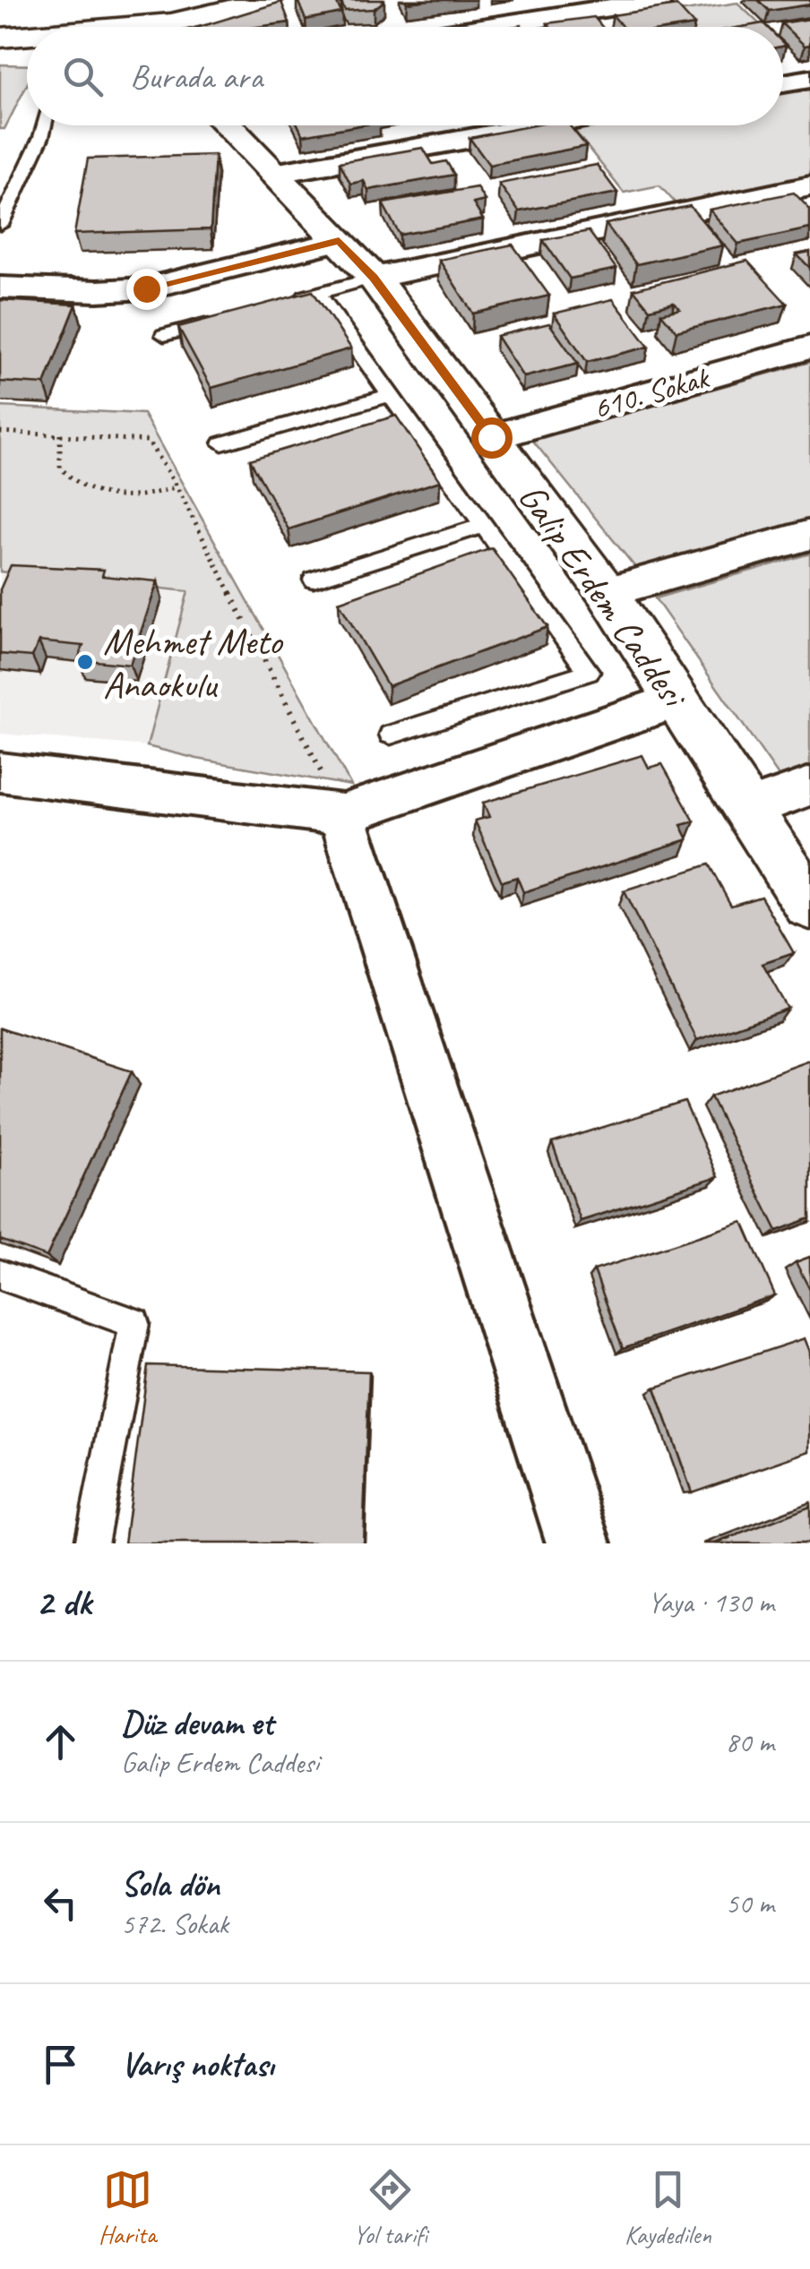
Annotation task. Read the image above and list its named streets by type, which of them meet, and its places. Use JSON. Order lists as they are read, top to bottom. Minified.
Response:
{"streets":{"main road":["Galip Erdem Caddesi"],"street":["610. Sokak"]},"crossings":[["610. Sokak","Galip Erdem Caddesi"]],"places":["Mehmet Meto Anaokulu"],"page":{"search":"Burada ara","heading":["2 dk","Yaya · 130 m"],"list":[["Düz devam et","Galip Erdem Caddesi","80 m"],["Sola dön","572. Sokak","50 m"],"Varış noktası"],"nav":["Harita","Yol tarifi","Kaydedilen"]}}
